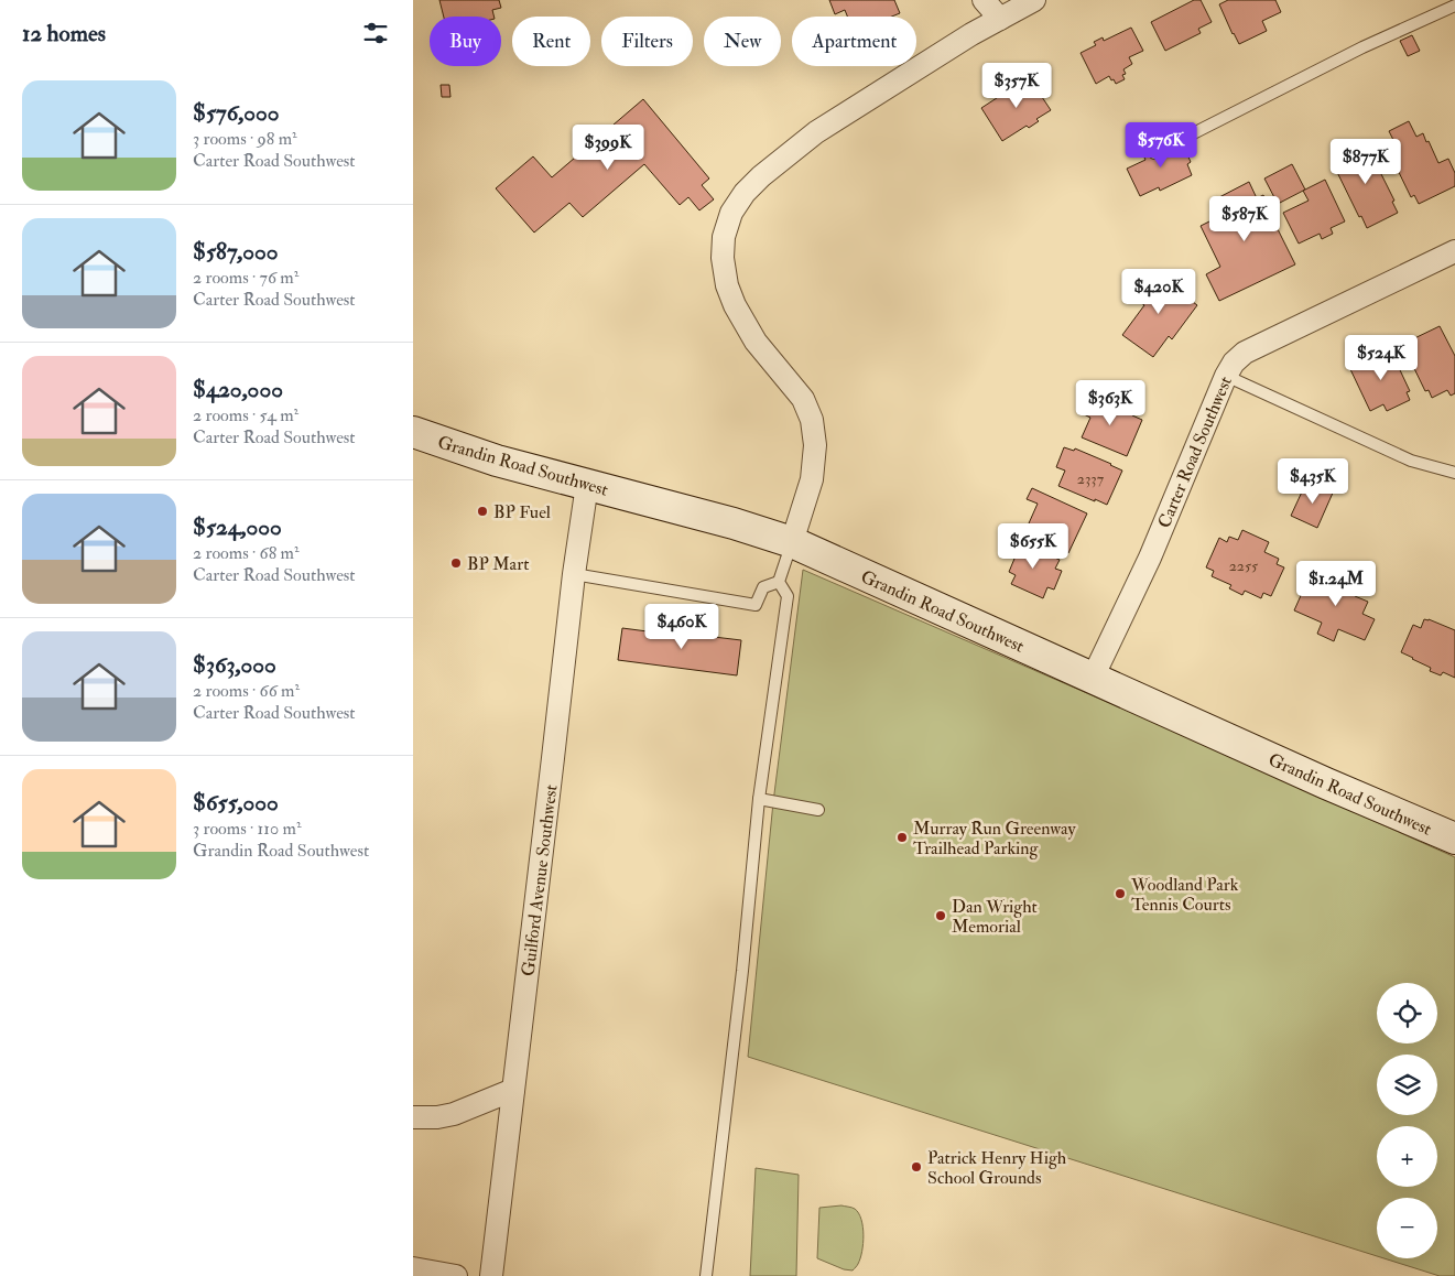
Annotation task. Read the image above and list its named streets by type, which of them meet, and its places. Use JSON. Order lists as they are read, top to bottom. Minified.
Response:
{"streets":{"street":["Carter Road Southwest","Grandin Road Southwest","Guilford Avenue Southwest"]},"crossings":[["Carter Road Southwest","Grandin Road Southwest"],["Grandin Road Southwest","Guilford Avenue Southwest"]],"places":["BP Fuel","BP Mart","Murray Run Greenway Trailhead Parking","Woodland Park Tennis Courts","Dan Wright Memorial","Patrick Henry High School Grounds"],"house_numbers":["2337","2255"],"page":{"heading":"12 homes","chip":["Buy","Rent","Filters","New","Apartment"],"price":["$357K","$576K","$399K","$877K","$587K","$420K","$524K","$363K","$435K","$655K","$1.24M","$460K"],"list":[{"name":"$576,000","note":"3 rooms · 98 m² · Carter Road Southwest"},{"name":"$587,000","note":"2 rooms · 76 m² · Carter Road Southwest"},{"name":"$420,000","note":"2 rooms · 54 m² · Carter Road Southwest"},{"name":"$524,000","note":"2 rooms · 68 m² · Carter Road Southwest"},{"name":"$363,000","note":"2 rooms · 66 m² · Carter Road Southwest"},{"name":"$655,000","note":"3 rooms · 110 m² · Grandin Road Southwest"}],"map_buttons":["+","−"]}}
